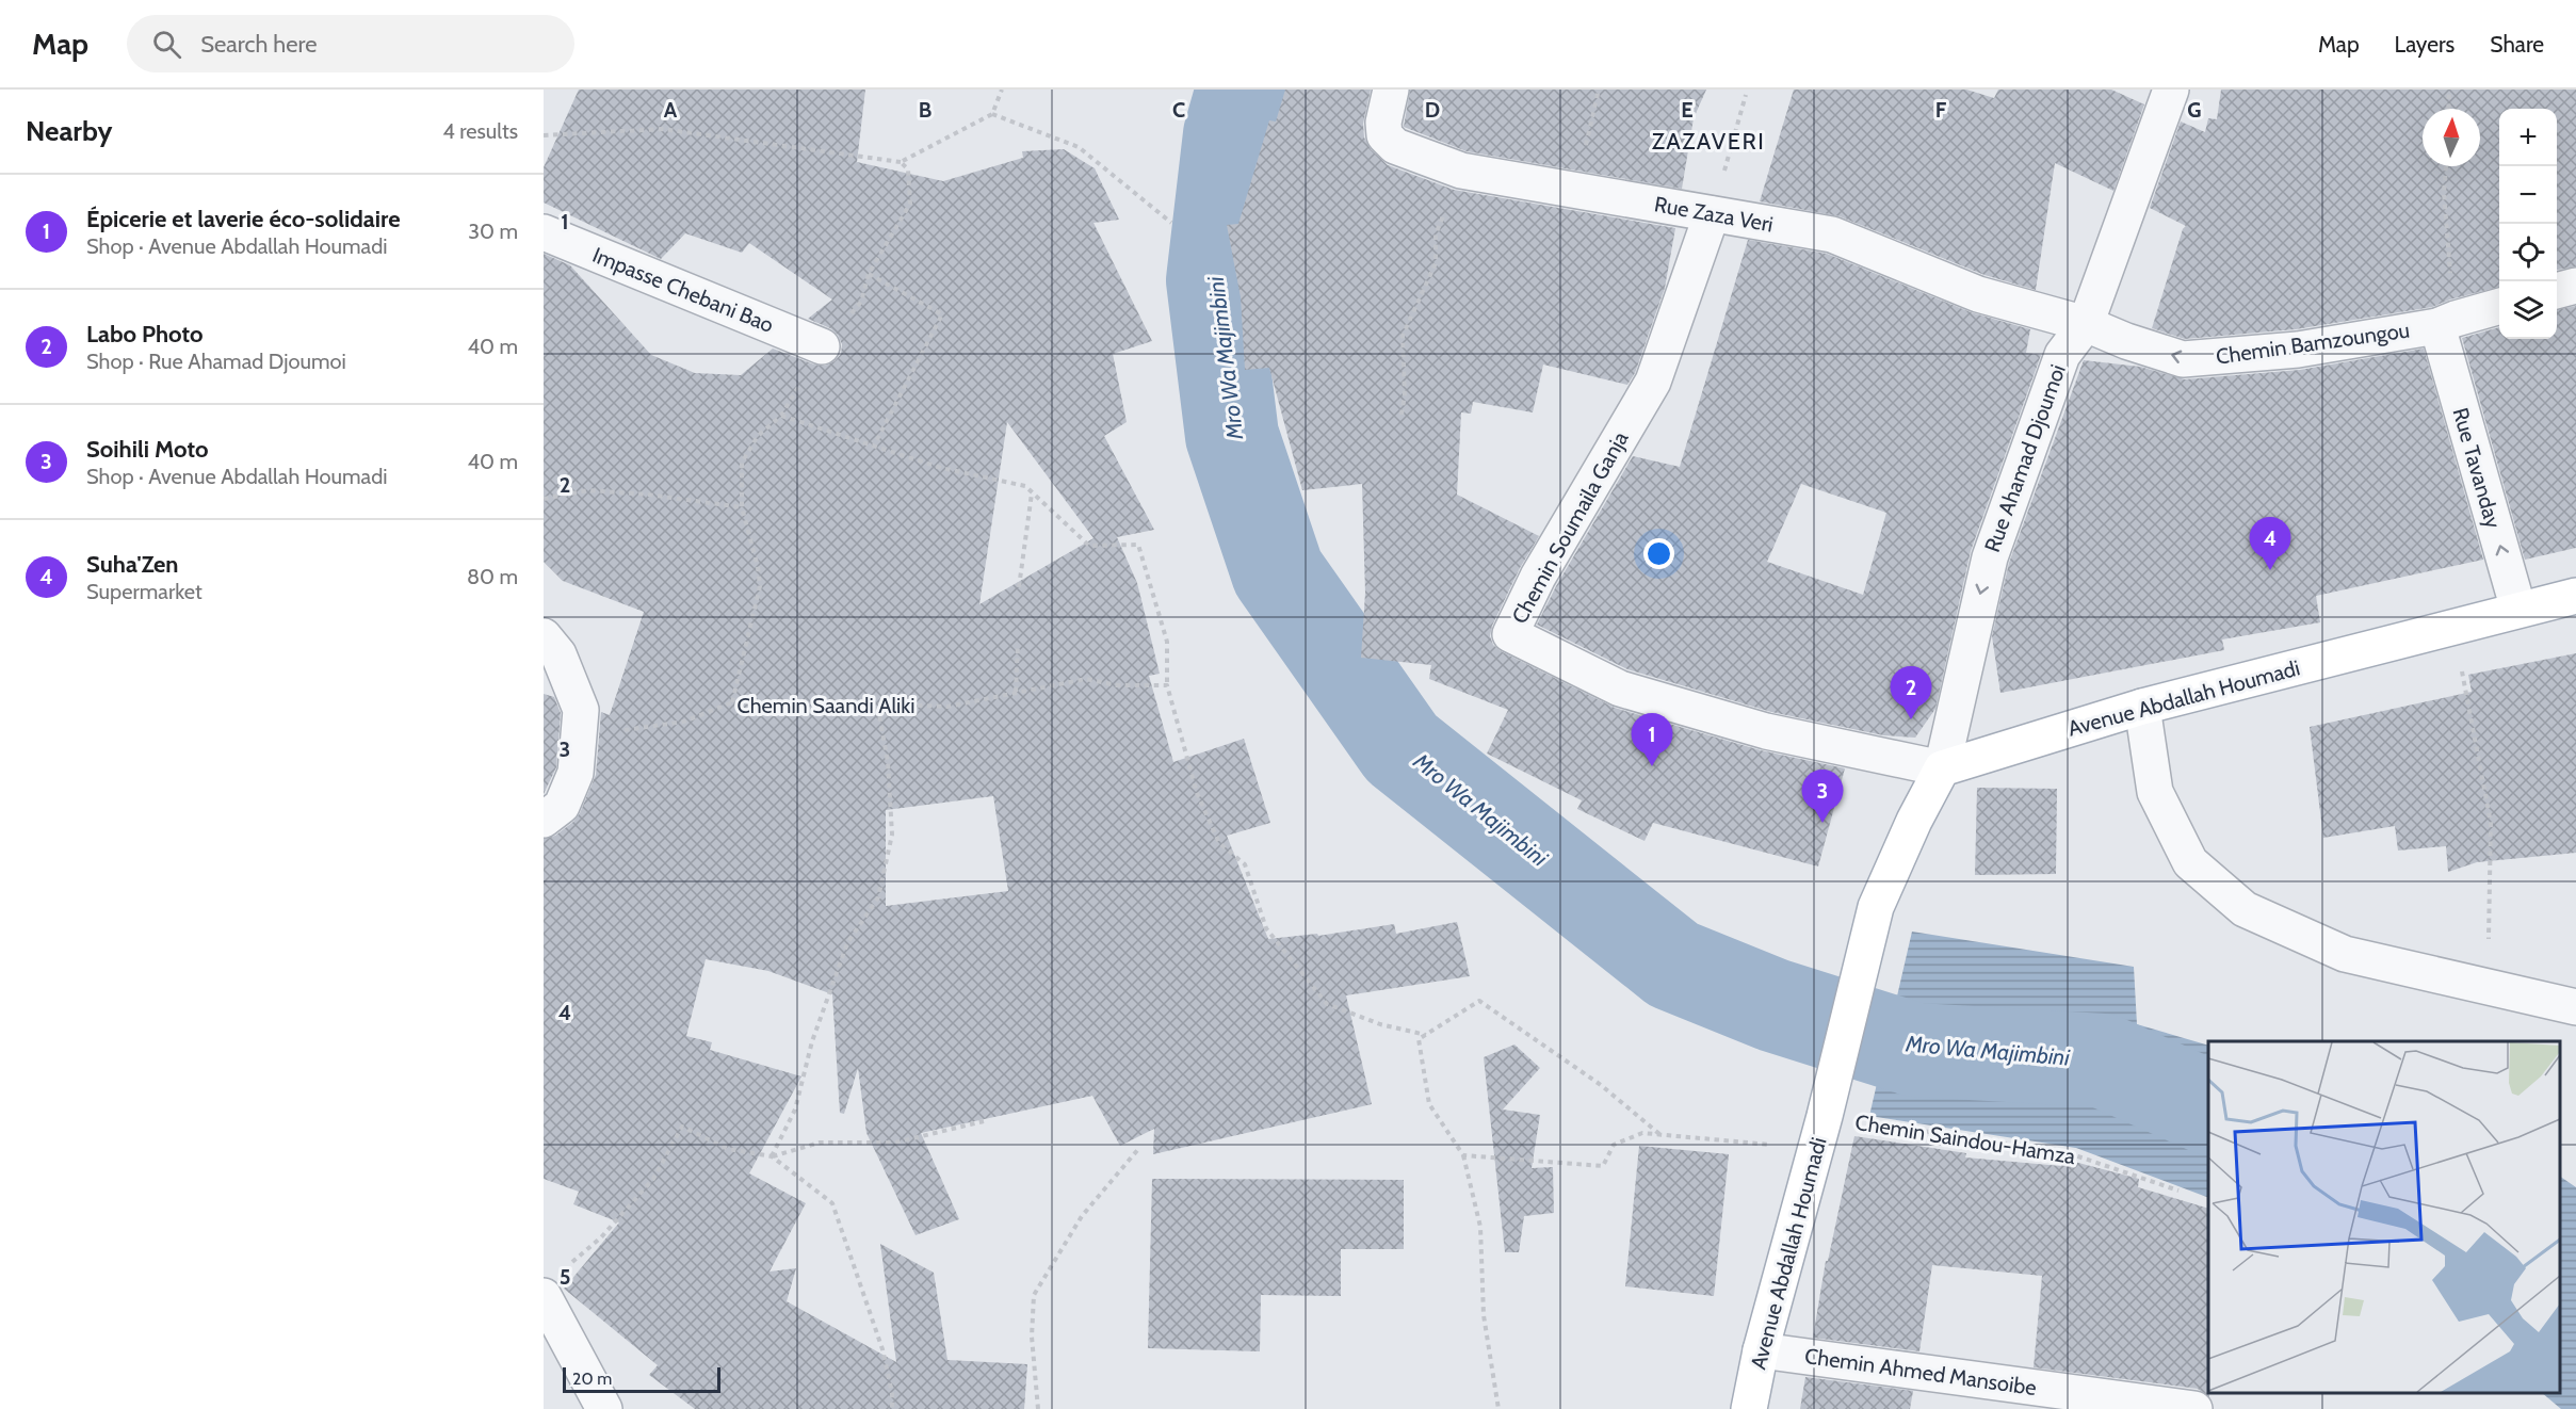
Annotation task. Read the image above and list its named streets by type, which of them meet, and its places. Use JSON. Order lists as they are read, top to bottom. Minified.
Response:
{"streets":{"main road":["Avenue Abdallah Houmadi"],"street":["Rue Zaza Veri","Impasse Chebani Bao","Chemin Bamzoungou","Rue Ahamad Djoumoi","Rue Tavanday","Chemin Soumaila Ganja","Chemin Ahmed Mansoibe"],"path":["Chemin Saandi Aliki","Chemin Saindou-Hamza"]},"crossings":[["Rue Zaza Veri","Chemin Bamzoungou"],["Rue Zaza Veri","Rue Ahamad Djoumoi"],["Rue Zaza Veri","Chemin Soumaila Ganja"],["Chemin Bamzoungou","Rue Ahamad Djoumoi"],["Chemin Bamzoungou","Rue Tavanday"],["Rue Ahamad Djoumoi","Chemin Soumaila Ganja"],["Rue Ahamad Djoumoi","Avenue Abdallah Houmadi"],["Rue Tavanday","Avenue Abdallah Houmadi"],["Chemin Soumaila Ganja","Avenue Abdallah Houmadi"],["Avenue Abdallah Houmadi","Chemin Saindou-Hamza"],["Avenue Abdallah Houmadi","Chemin Ahmed Mansoibe"]],"one_way":["Chemin Bamzoungou","Rue Ahamad Djoumoi","Rue Tavanday"],"districts":["ZAZAVERI"],"water":["Mro Wa Majimbini"],"scale_bar":"20 m","north":"top","page":{"header":"Map","search":"Search here","nav":["Map","Layers","Share"],"heading":["Nearby","4 results"],"map_buttons":["+","−"],"list":[{"mark":"1","name":"Épicerie et laverie éco-solidaire","note":"Shop · Avenue Abdallah Houmadi","value":"30 m"},{"mark":"2","name":"Labo Photo","note":"Shop · Rue Ahamad Djoumoi","value":"40 m"},{"mark":"3","name":"Soihili Moto","note":"Shop · Avenue Abdallah Houmadi","value":"40 m"},{"mark":"4","name":"Suha'Zen","note":"Supermarket","value":"80 m"}],"pins":["4","2","1","3"],"scale":"20 m"},"grid":{"columns":["A","B","C","D","E","F","G"],"rows":["1","2","3","4","5"]}}
